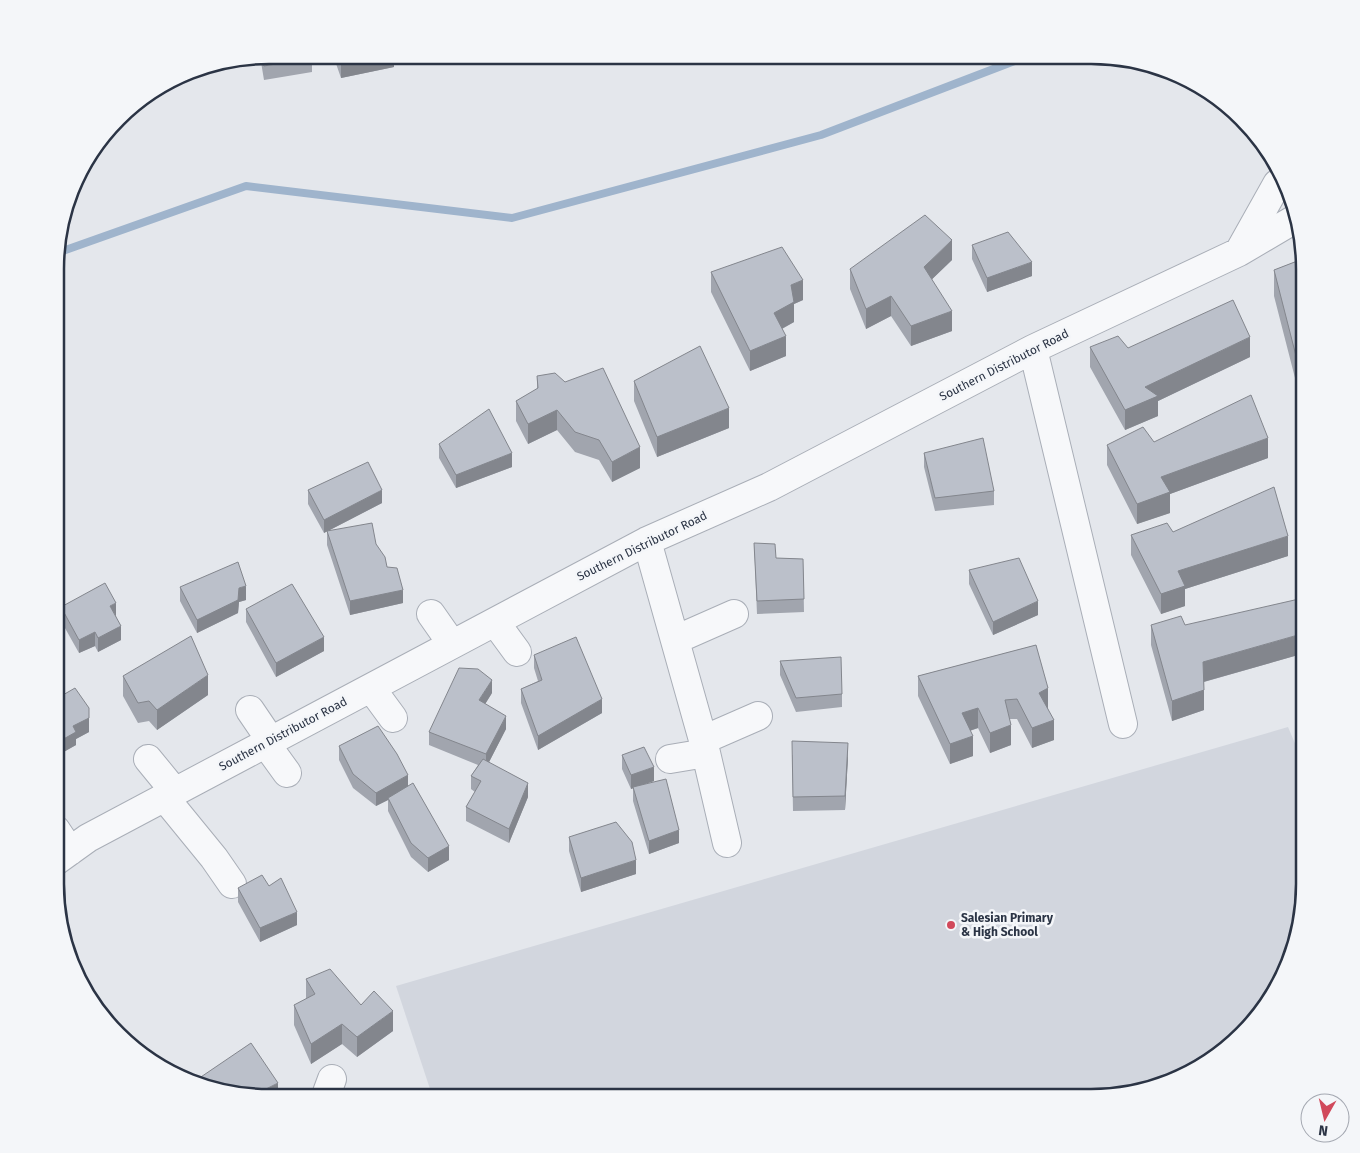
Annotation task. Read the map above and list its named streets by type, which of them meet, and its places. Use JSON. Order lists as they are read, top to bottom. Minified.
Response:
{"streets":{"street":["Southern Distributor Road"]},"places":["Salesian Primary & High School"],"north":"bottom"}
